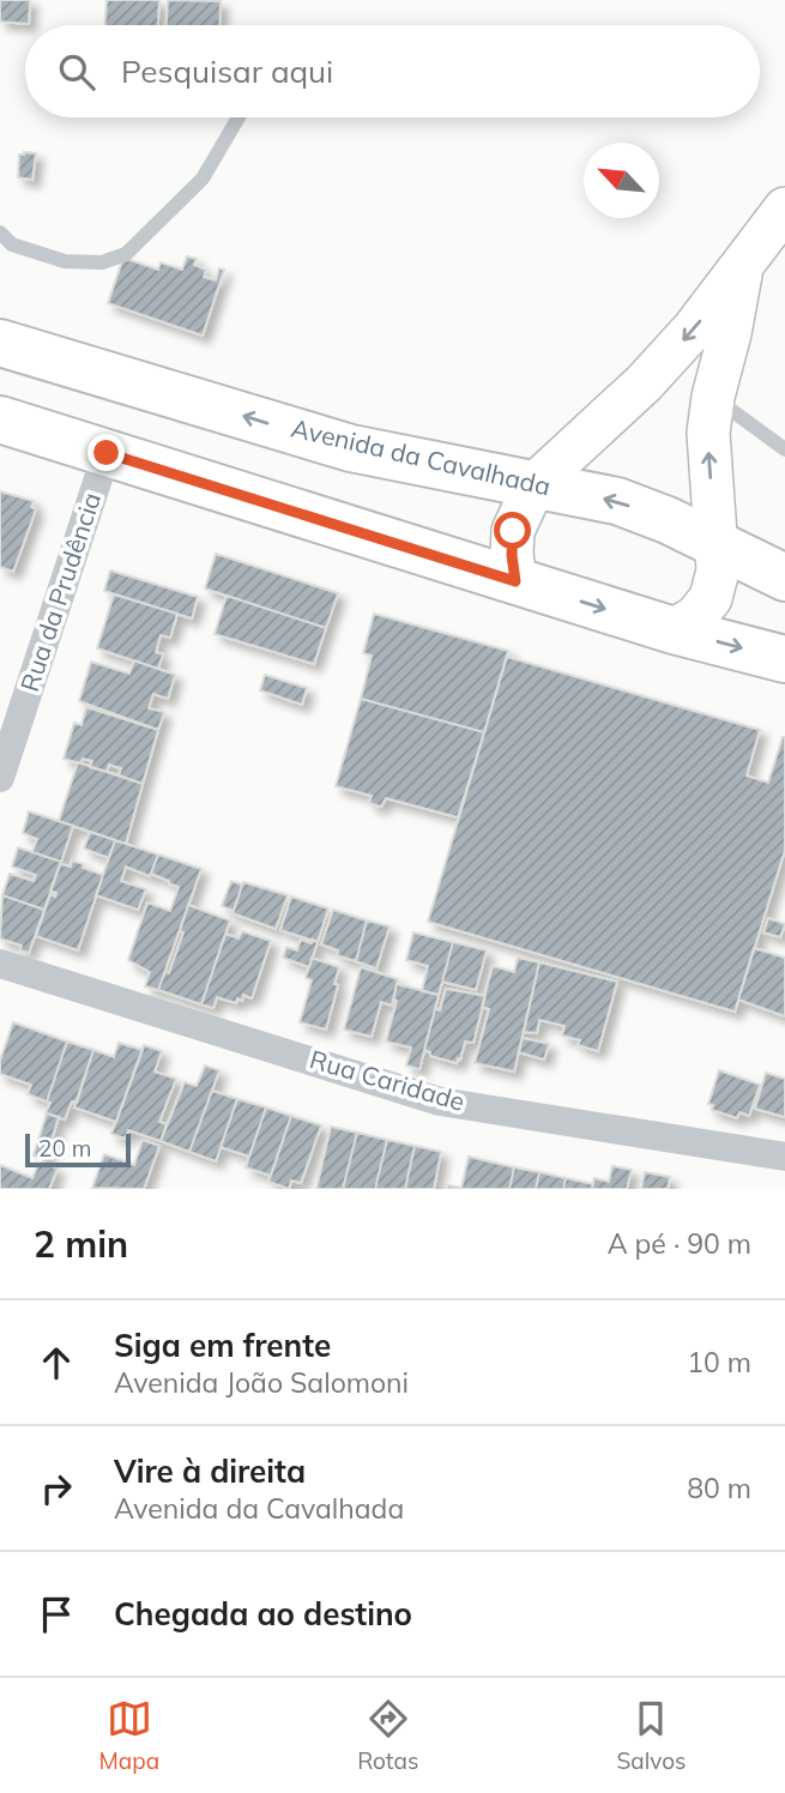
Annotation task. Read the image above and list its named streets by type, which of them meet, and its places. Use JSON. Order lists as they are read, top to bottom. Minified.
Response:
{"streets":{"main road":["Avenida da Cavalhada"],"street":["Rua da Prudência","Rua Caridade"]},"scale_bar":"20 m","north":"top left","page":{"search":"Pesquisar aqui","scale":"20 m","heading":["2 min","A pé · 90 m"],"list":[["Siga em frente","Avenida João Salomoni","10 m"],["Vire à direita","Avenida da Cavalhada","80 m"],"Chegada ao destino"],"nav":["Mapa","Rotas","Salvos"]}}
